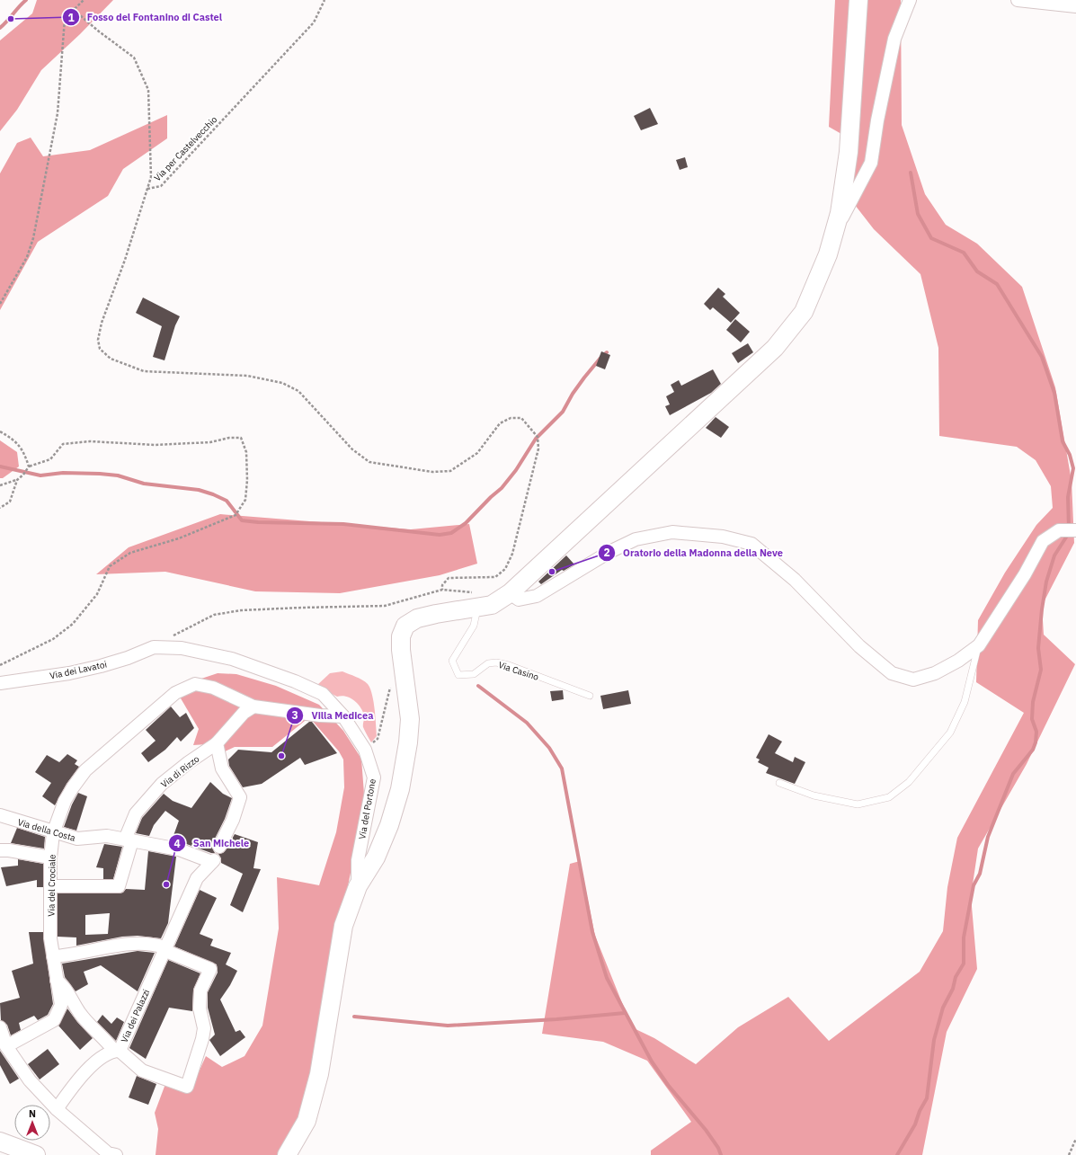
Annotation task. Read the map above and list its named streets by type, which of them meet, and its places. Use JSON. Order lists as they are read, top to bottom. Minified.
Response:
{"streets":{"street":["Via dei Lavatoi","Via di Rizzo","Via del Portone","Via della Costa","Via del Crociale","Via dei Palazzi"],"lane":["Via Casino"],"path":["Via per Castelvecchio"]},"crossings":[["Via dei Lavatoi","Via del Portone"],["Via di Rizzo","Via della Costa"],["Via di Rizzo","Via del Crociale"],["Via del Portone","Via del Crociale"],["Via della Costa","Via del Crociale"],["Via della Costa","Via dei Palazzi"]],"places":["Fosso del Fontanino di Castel","Oratorio della Madonna della Neve","Villa Medicea","San Michele"],"north":"top"}
